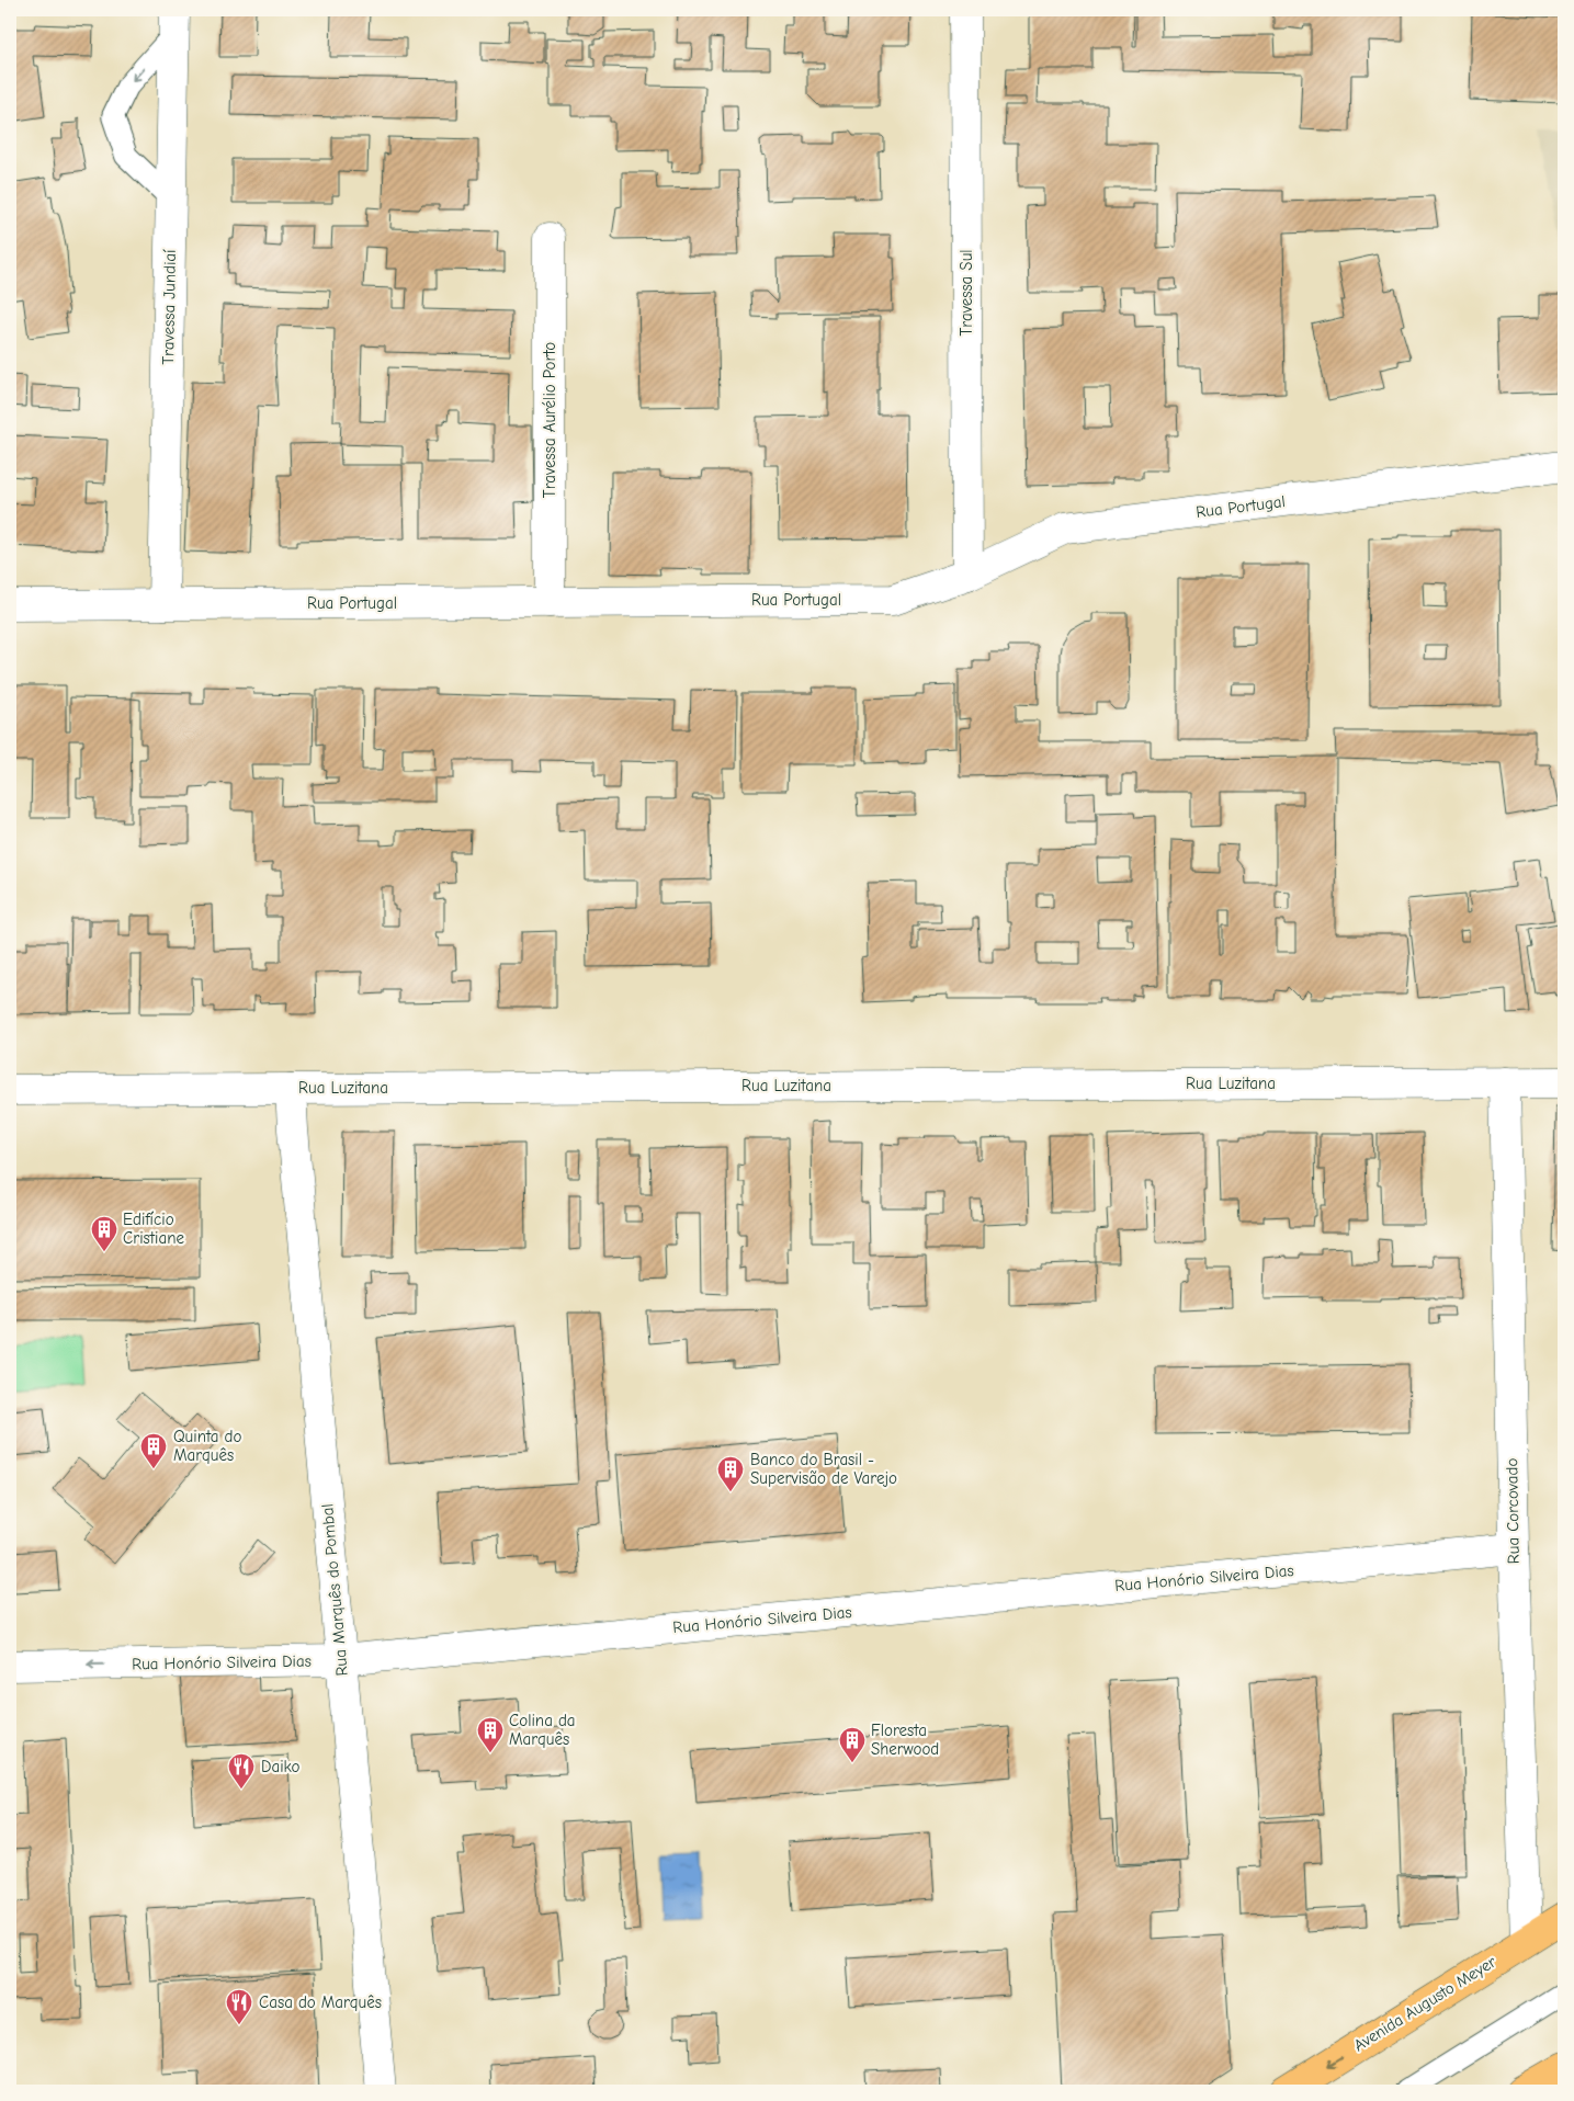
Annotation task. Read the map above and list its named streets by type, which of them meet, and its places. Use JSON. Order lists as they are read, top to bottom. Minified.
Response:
{"streets":{"main road":["Avenida Augusto Meyer"],"street":["Travessa Sul","Travessa Jundiaí","Travessa Aurélio Porto","Rua Portugal","Rua Luzitana","Rua Corcovado","Rua Honório Silveira Dias","Rua Marquês do Pombal"]},"crossings":[["Travessa Sul","Rua Portugal"],["Travessa Jundiaí","Rua Portugal"],["Travessa Aurélio Porto","Rua Portugal"],["Rua Luzitana","Rua Corcovado"],["Rua Luzitana","Rua Marquês do Pombal"],["Rua Corcovado","Rua Honório Silveira Dias"],["Rua Corcovado","Avenida Augusto Meyer"],["Rua Honório Silveira Dias","Rua Marquês do Pombal"]],"one_way":["Avenida Augusto Meyer"],"places":{"building":["Edifício Cristiane","Quinta do Marquês","Banco do Brasil - Supervisão de Varejo","Colina da Marquês","Floresta Sherwood"],"restaurant":["Daiko","Casa do Marquês"]}}
